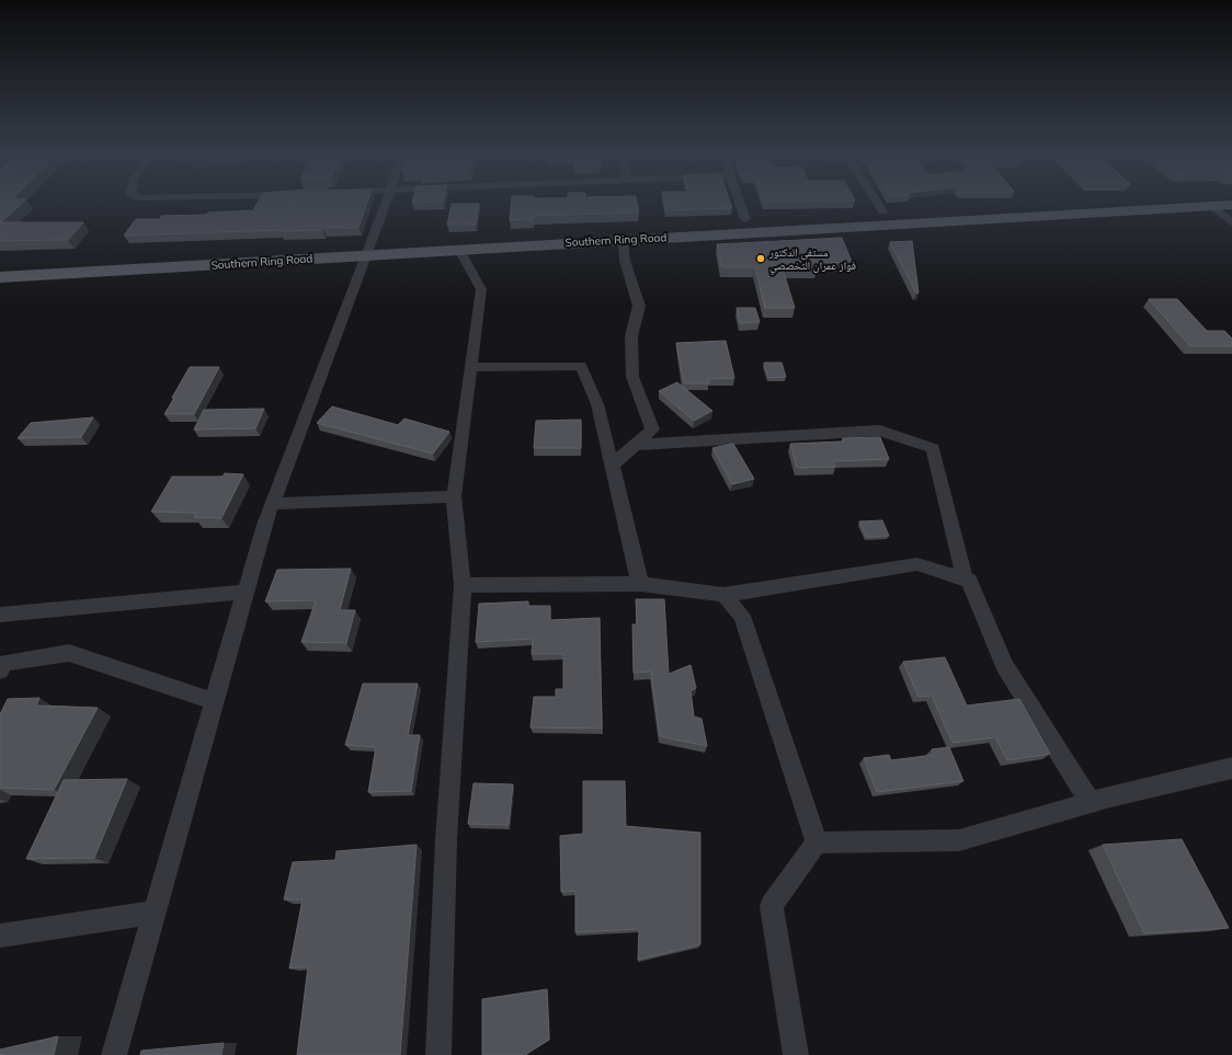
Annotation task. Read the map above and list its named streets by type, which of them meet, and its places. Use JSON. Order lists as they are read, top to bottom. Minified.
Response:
{"streets":{"main road":["Southern Ring Road"]},"places":["مستفى الدكتور فواز عمران التخصصي"]}
